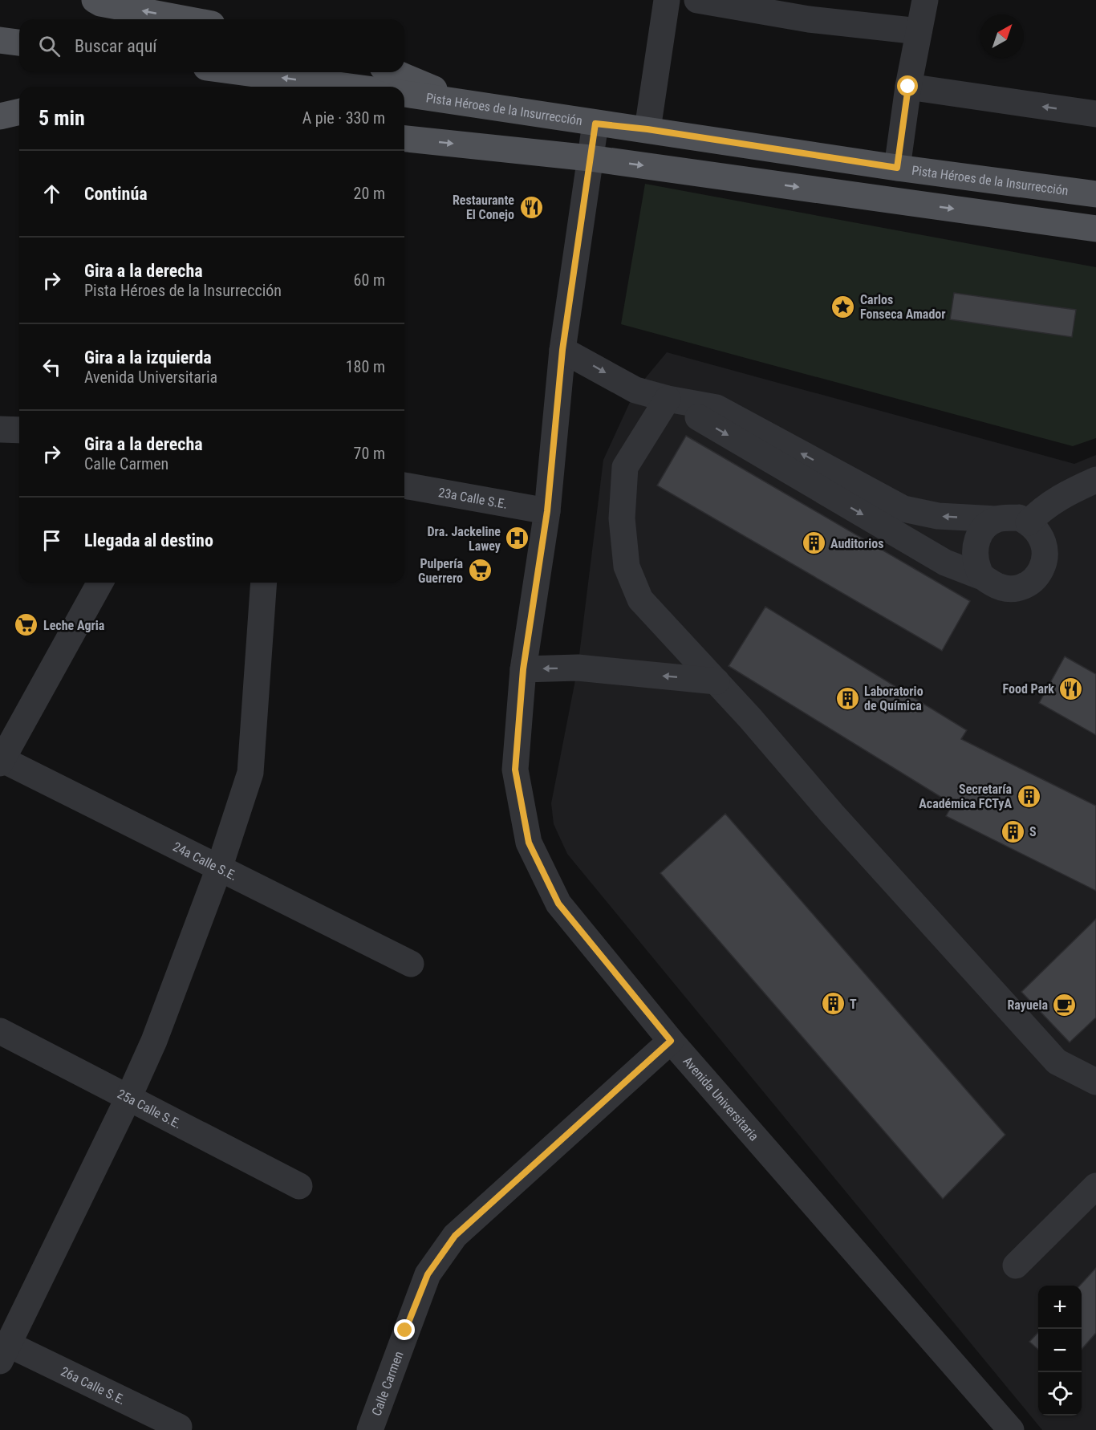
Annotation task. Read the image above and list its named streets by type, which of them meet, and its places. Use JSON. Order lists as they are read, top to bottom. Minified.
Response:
{"streets":{"main road":["Pista Héroes de la Insurrección"],"street":["23a Calle S.E.","24a Calle S.E.","Avenida Universitaria","25a Calle S.E.","Calle Carmen","26a Calle S.E."]},"crossings":[["Pista Héroes de la Insurrección","Avenida Universitaria"],["23a Calle S.E.","Avenida Universitaria"],["Avenida Universitaria","Calle Carmen"]],"places":{"restaurant":["Restaurante El Conejo","Food Park"],"place":["Carlos Fonseca Amador"],"hospital":["Dra. Jackeline Lawey"],"building":["Auditorios","Laboratorio de Química","Secretaría Académica FCTyA","S","T"],"supermarket":["Pulpería Guerrero","Leche Agria"],"cafe":["Rayuela"]},"north":"top right","page":{"search":"Buscar aquí","heading":["5 min","A pie · 330 m"],"list":[["Continúa","20 m"],["Gira a la derecha","Pista Héroes de la Insurrección","60 m"],["Gira a la izquierda","Avenida Universitaria","180 m"],["Gira a la derecha","Calle Carmen","70 m"],"Llegada al destino"],"map_buttons":["+","−"]}}
